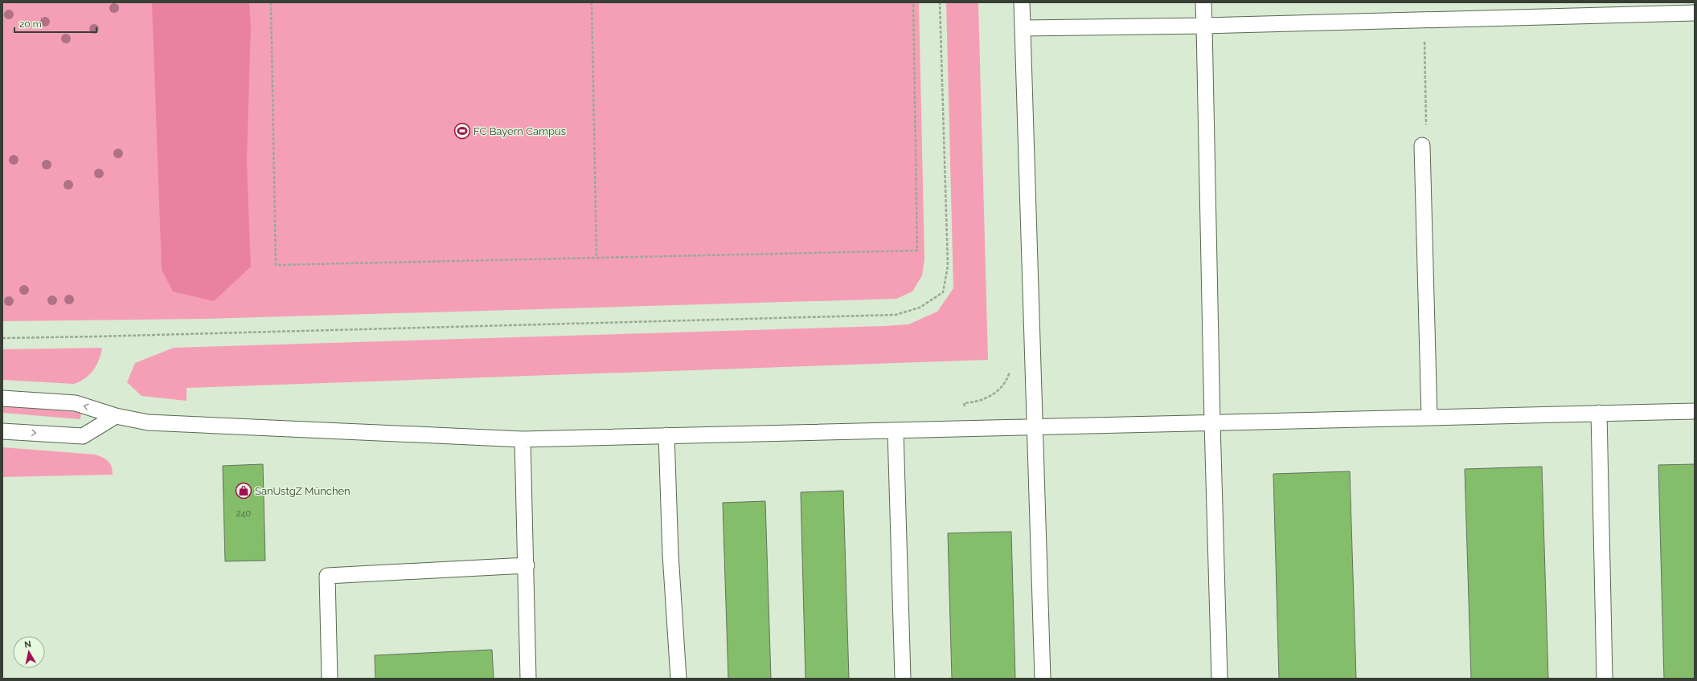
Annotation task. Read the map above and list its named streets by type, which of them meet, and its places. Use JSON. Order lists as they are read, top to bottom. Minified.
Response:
{"places":{"sports":["FC Bayern Campus"],"shop":["SanUstgZ München"]},"house_numbers":["240"],"scale_bar":"20 m","north":"top"}
